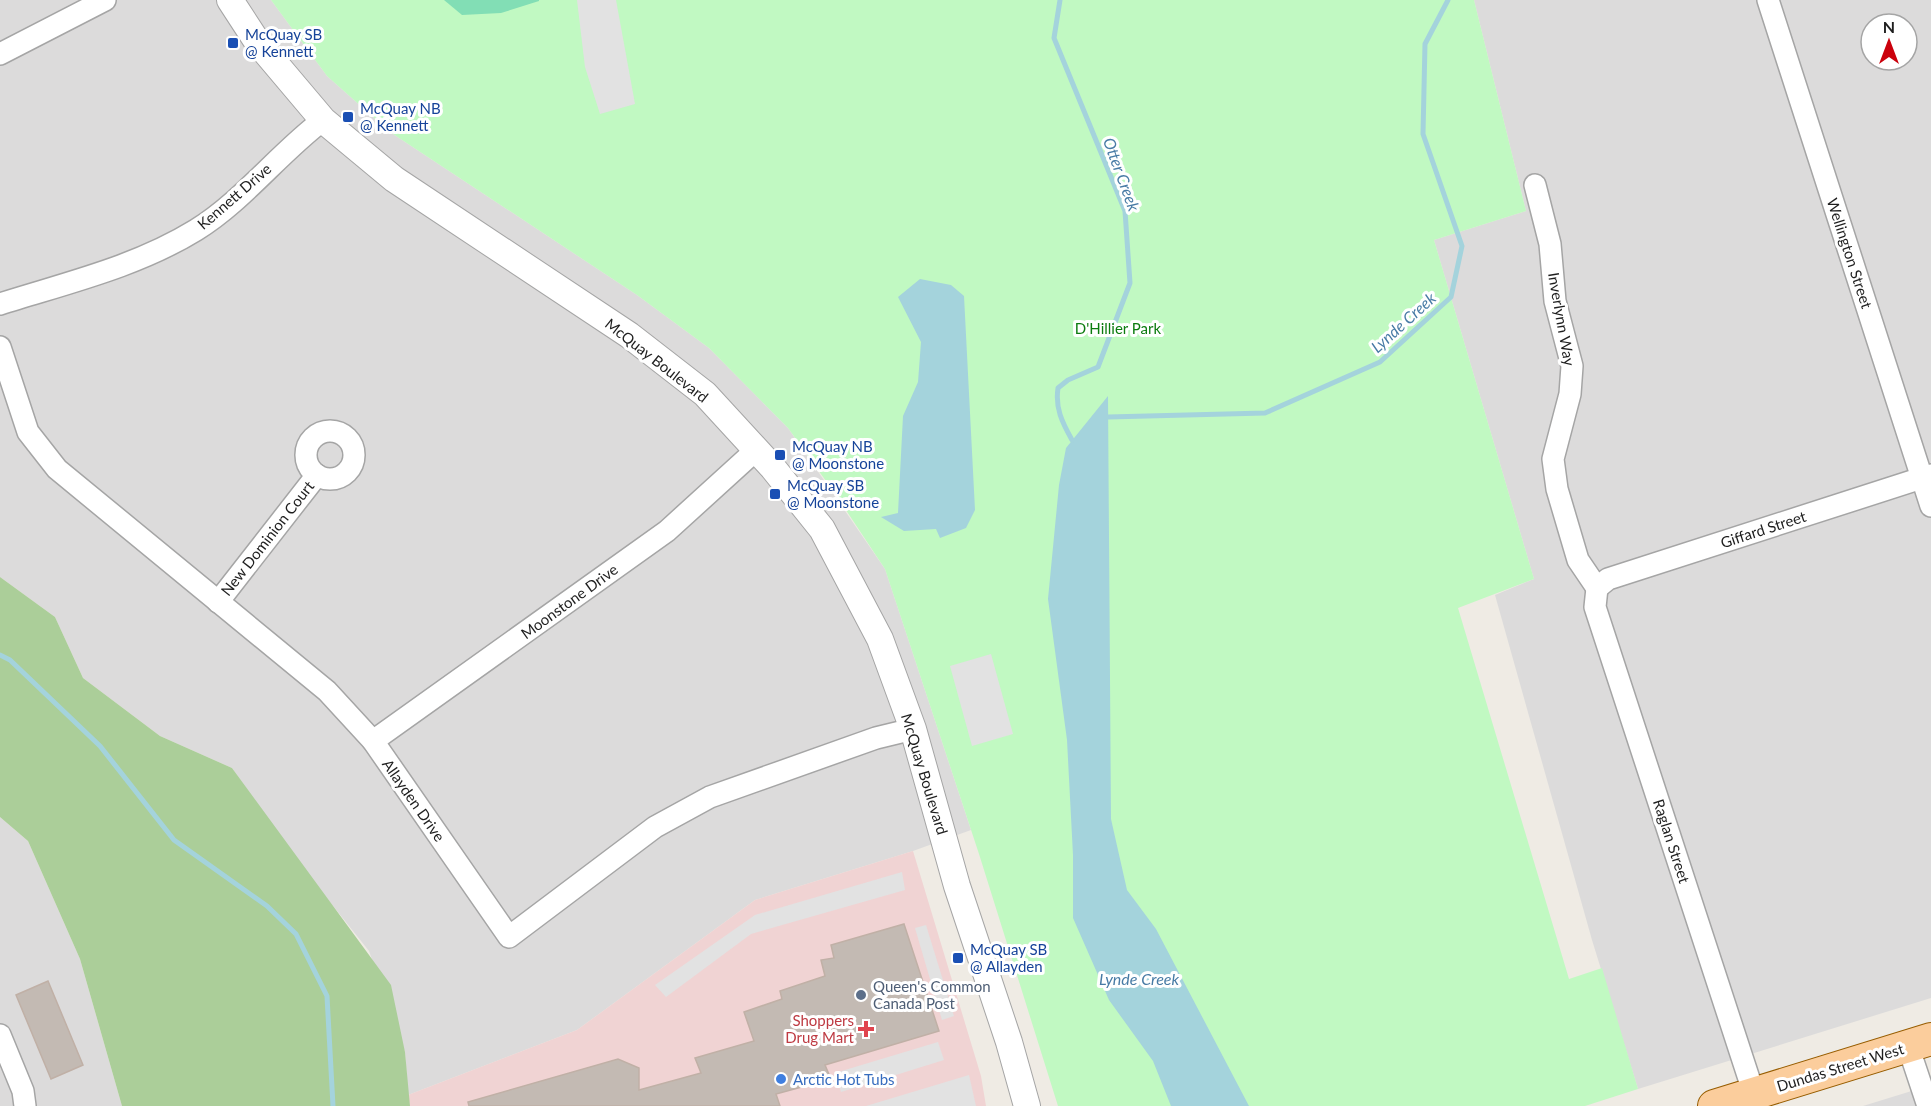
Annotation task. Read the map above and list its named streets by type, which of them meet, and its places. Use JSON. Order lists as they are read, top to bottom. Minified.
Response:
{"streets":{"main road":["Dundas Street West"],"street":["Kennett Drive","Wellington Street","Inverlynn Way","McQuay Boulevard","Giffard Street","New Dominion Court","Moonstone Drive","Allayden Drive","Raglan Street"]},"crossings":[["Kennett Drive","McQuay Boulevard"],["Wellington Street","Giffard Street"],["Inverlynn Way","Giffard Street"],["Inverlynn Way","Raglan Street"],["McQuay Boulevard","Moonstone Drive"],["McQuay Boulevard","Allayden Drive"],["Giffard Street","Raglan Street"],["New Dominion Court","Allayden Drive"],["Moonstone Drive","Allayden Drive"],["Raglan Street","Dundas Street West"]],"water":["Otter Creek","Lynde Creek"],"parks":["D'Hillier Park"],"places":{"transit":["McQuay SB @ Kennett","McQuay NB @ Kennett","McQuay NB @ Moonstone","McQuay SB @ Moonstone","McQuay SB @ Allayden"],"other":["Queen's Common Canada Post","Arctic Hot Tubs"],"health":["Shoppers Drug Mart"]},"north":"top"}
